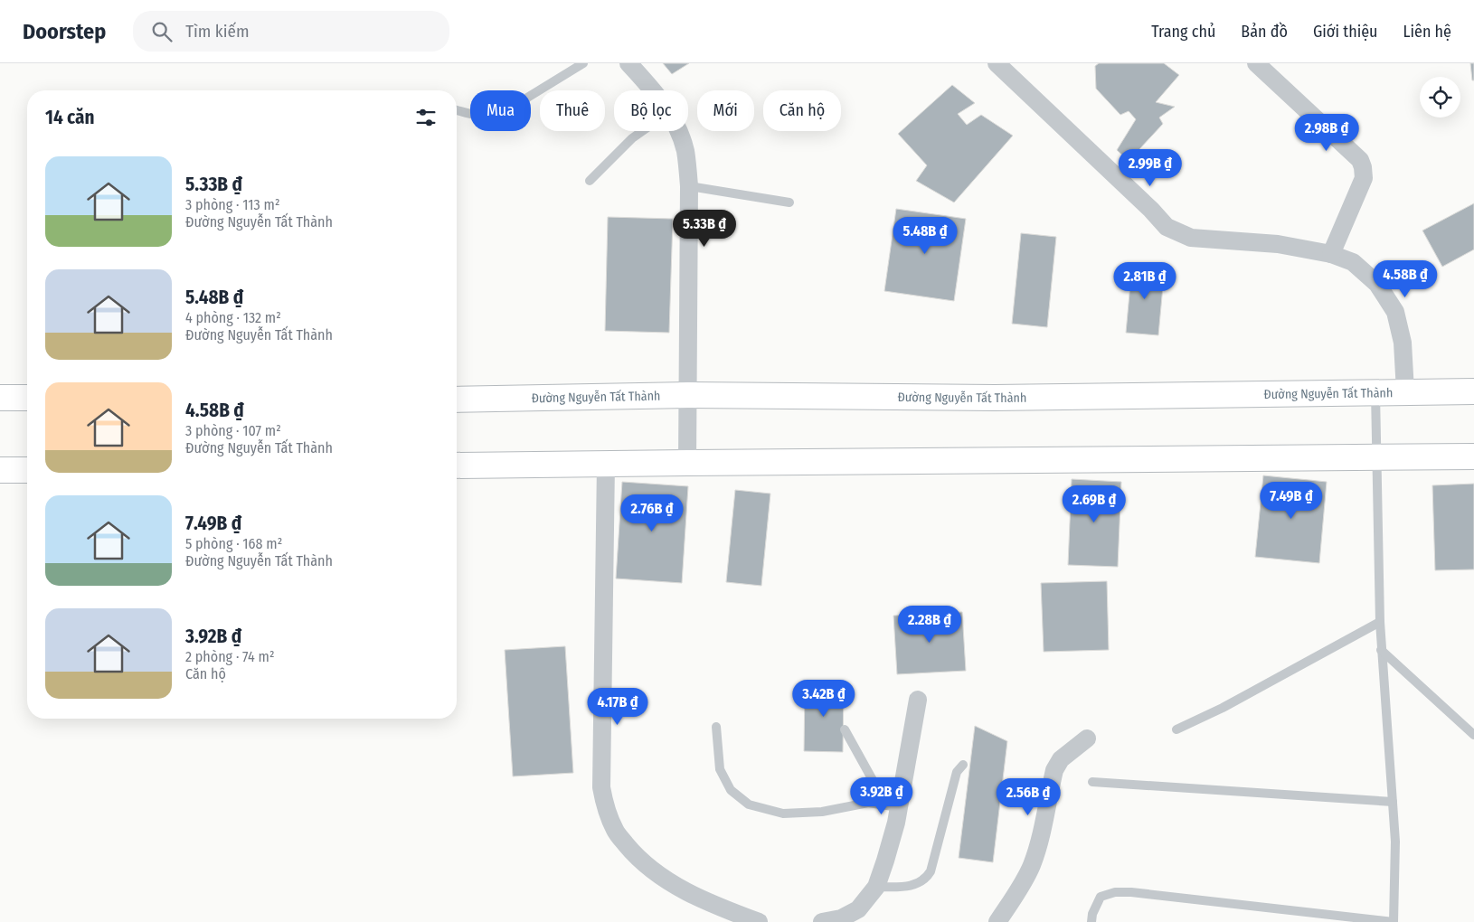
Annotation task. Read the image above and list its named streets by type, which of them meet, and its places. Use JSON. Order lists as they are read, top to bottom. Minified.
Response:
{"streets":{"main road":["Đường Nguyễn Tất Thành"]},"page":{"header":"Doorstep","search":"Tìm kiếm","nav":["Trang chủ","Bản đồ","Giới thiệu","Liên hệ"],"chip":["Mua","Thuê","Bộ lọc","Mới","Căn hộ"],"heading":"14 căn","price":["2.98B ₫","2.99B ₫","5.33B ₫","5.48B ₫","4.58B ₫","2.81B ₫","7.49B ₫","2.69B ₫","2.76B ₫","2.28B ₫","3.42B ₫","4.17B ₫","3.92B ₫","2.56B ₫"],"list":[{"name":"5.33B ₫","note":"3 phòng · 113 m² · Đường Nguyễn Tất Thành"},{"name":"5.48B ₫","note":"4 phòng · 132 m² · Đường Nguyễn Tất Thành"},{"name":"4.58B ₫","note":"3 phòng · 107 m² · Đường Nguyễn Tất Thành"},{"name":"7.49B ₫","note":"5 phòng · 168 m² · Đường Nguyễn Tất Thành"},{"name":"3.92B ₫","note":"2 phòng · 74 m² · Căn hộ"}]}}
